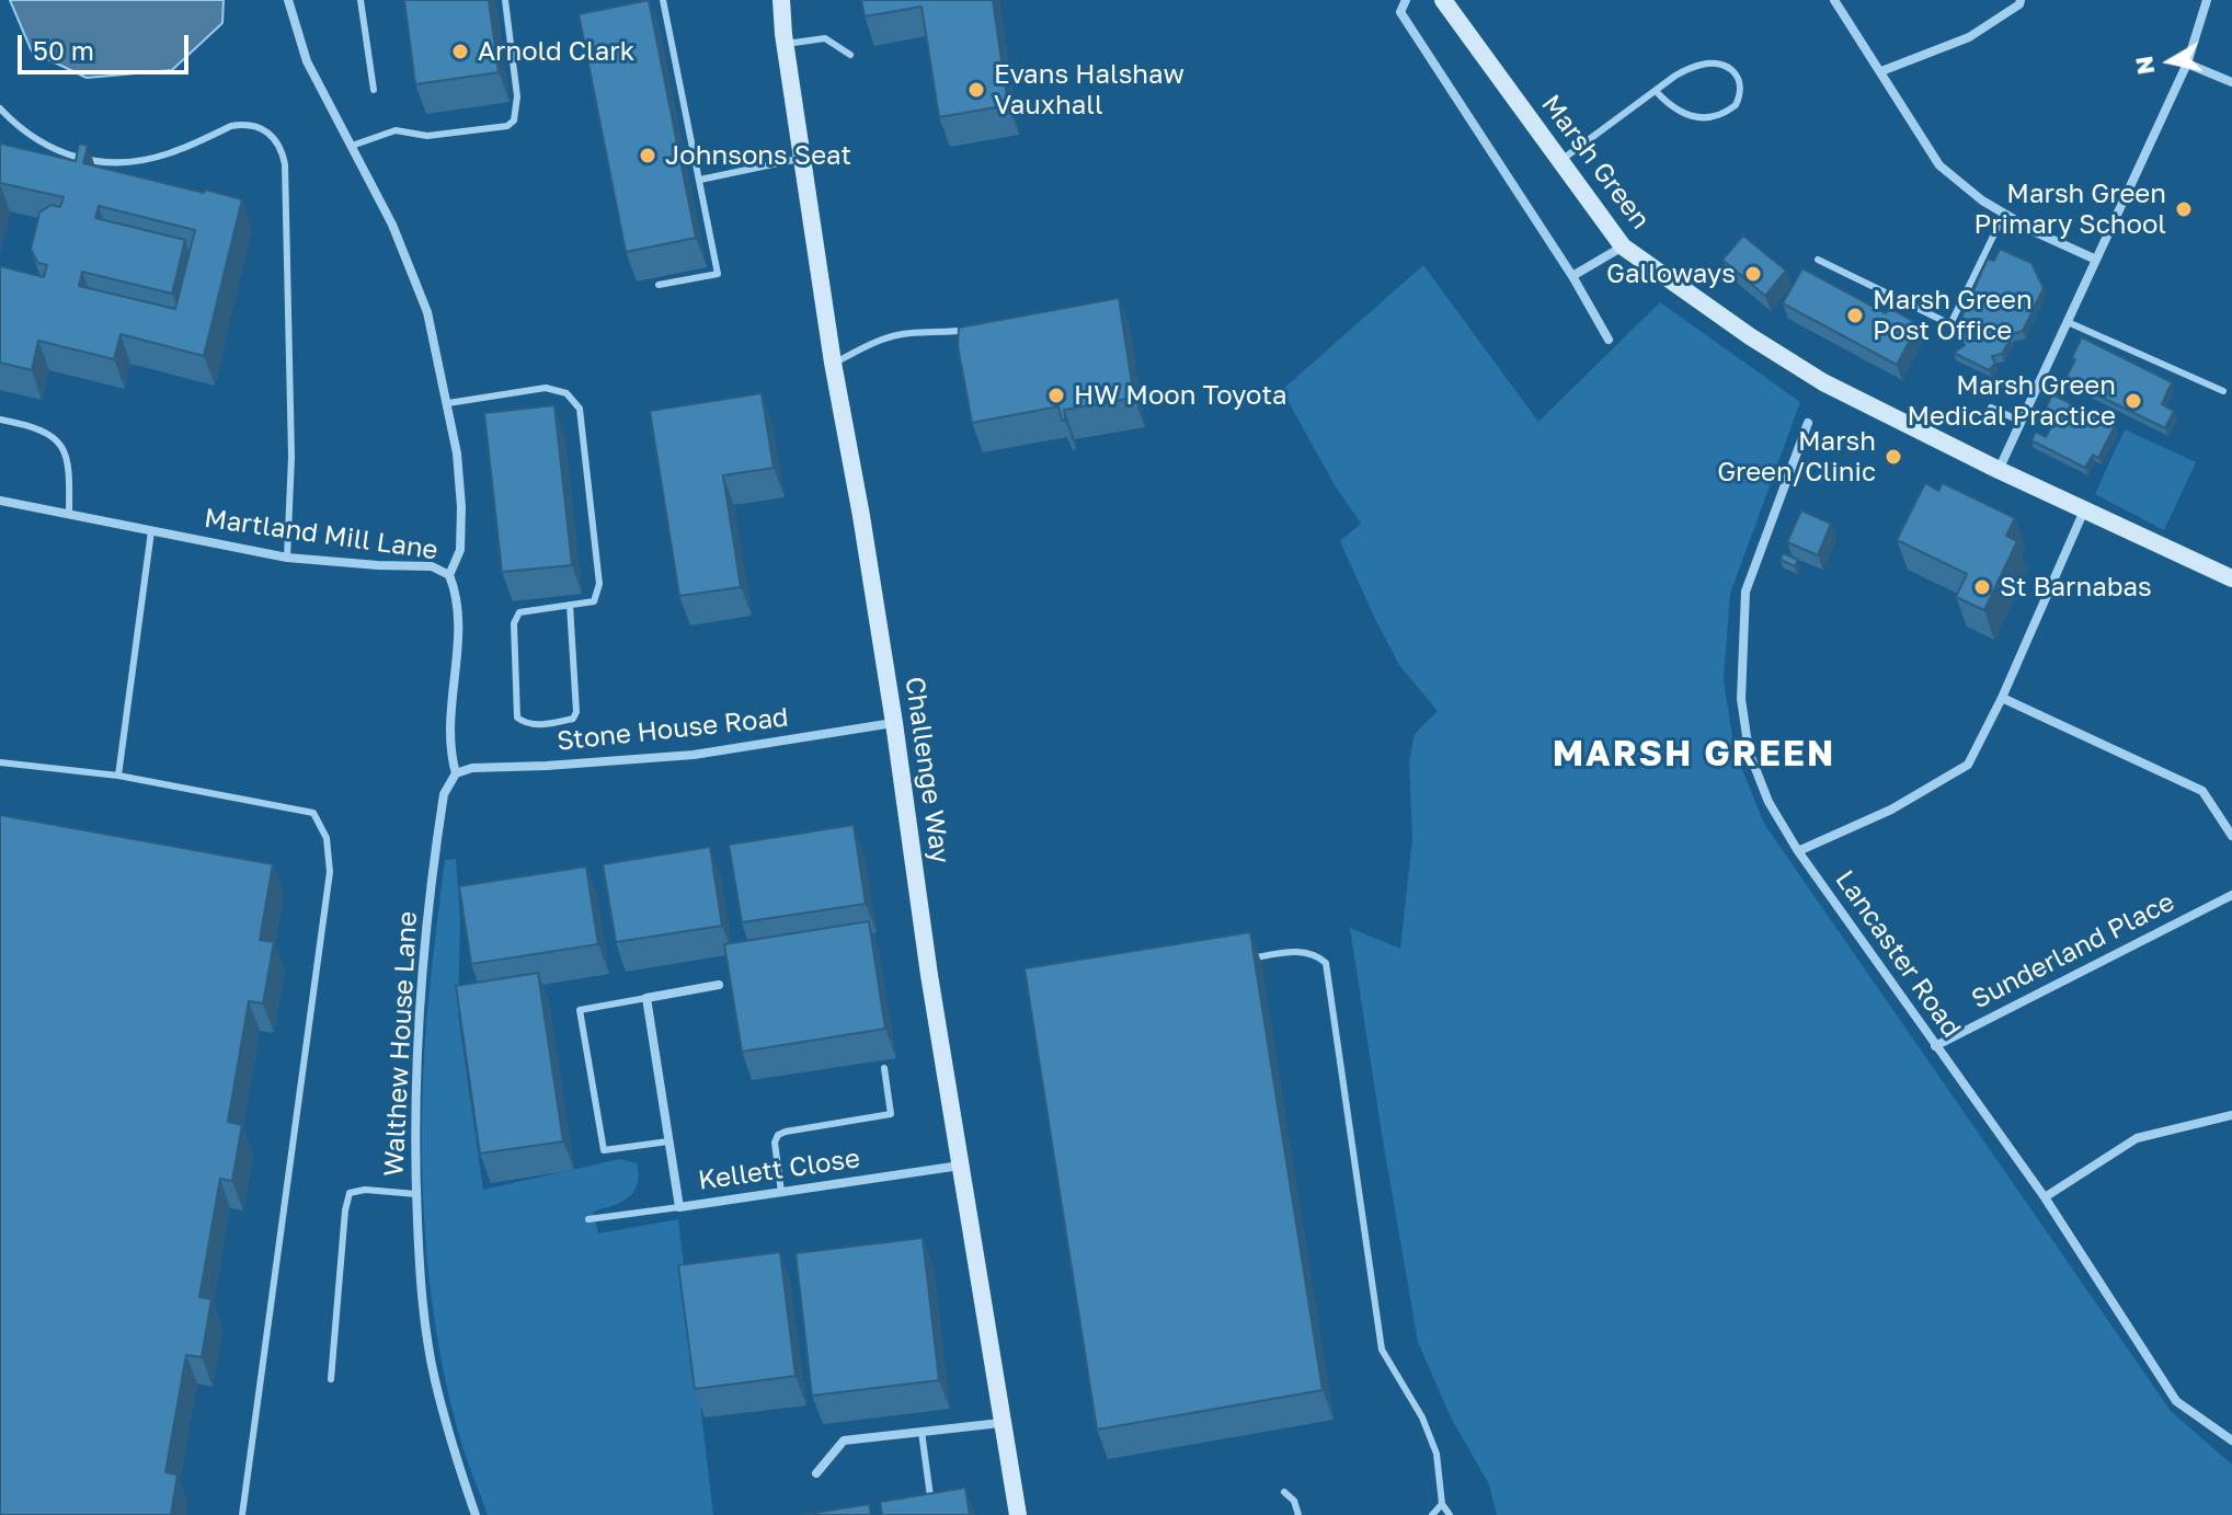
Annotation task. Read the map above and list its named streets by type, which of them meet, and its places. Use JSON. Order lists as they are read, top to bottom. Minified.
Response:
{"streets":{"street":["Marsh Green","Martland Mill Lane","Stone House Road","Challenge Way","Sunderland Place","Lancaster Road","Walthew House Lane","Kellett Close"]},"crossings":[["Martland Mill Lane","Walthew House Lane"],["Stone House Road","Challenge Way"],["Stone House Road","Walthew House Lane"],["Challenge Way","Kellett Close"],["Sunderland Place","Lancaster Road"]],"districts":["MARSH GREEN"],"places":["Arnold Clark","Evans Halshaw Vauxhall","Johnsons Seat","Marsh Green Primary School","Galloways","Marsh Green Post Office","HW Moon Toyota","Marsh Green Medical Practice","Marsh Green/Clinic","St Barnabas"],"scale_bar":"50 m","north":"left"}
